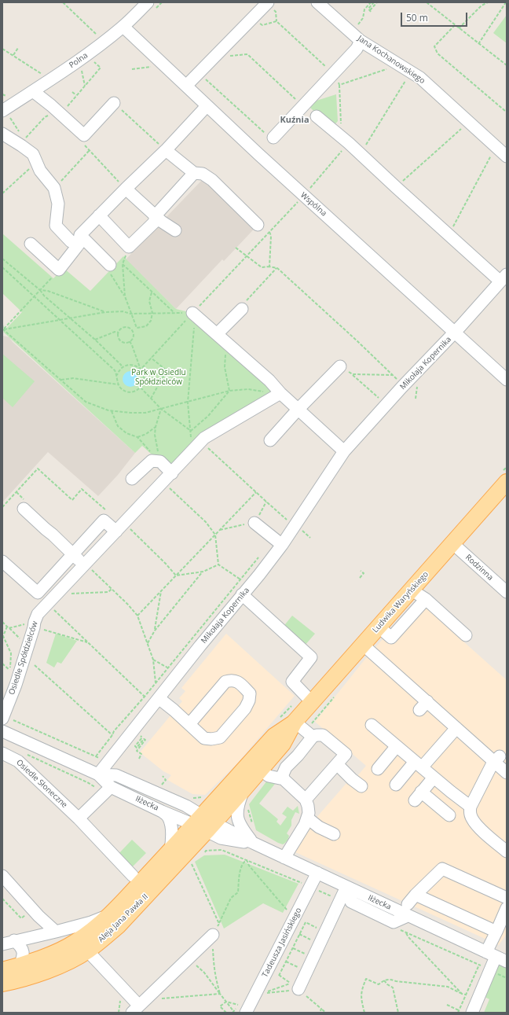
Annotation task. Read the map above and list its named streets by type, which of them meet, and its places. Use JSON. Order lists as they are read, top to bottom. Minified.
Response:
{"streets":{"main road":["Ludwika Waryńskiego","Aleja Jana Pawła II"],"street":["Jana Kochanowskiego","Polna","Wspólna","Mikołaja Kopernika","Rodzinna","Osiedle Spółdzielców","Osiedle Słoneczne","Iłżecka","Tadeusza Jasińskiego"]},"crossings":[["Polna","Wspólna"],["Wspólna","Mikołaja Kopernika"],["Mikołaja Kopernika","Iłżecka"],["Rodzinna","Ludwika Waryńskiego"],["Ludwika Waryńskiego","Iłżecka"],["Ludwika Waryńskiego","Aleja Jana Pawła II"],["Iłżecka","Aleja Jana Pawła II"],["Iłżecka","Tadeusza Jasińskiego"]],"districts":["Kuźnia"],"parks":["Park w Osiedlu Spółdzielców"],"scale_bar":"50 m"}
